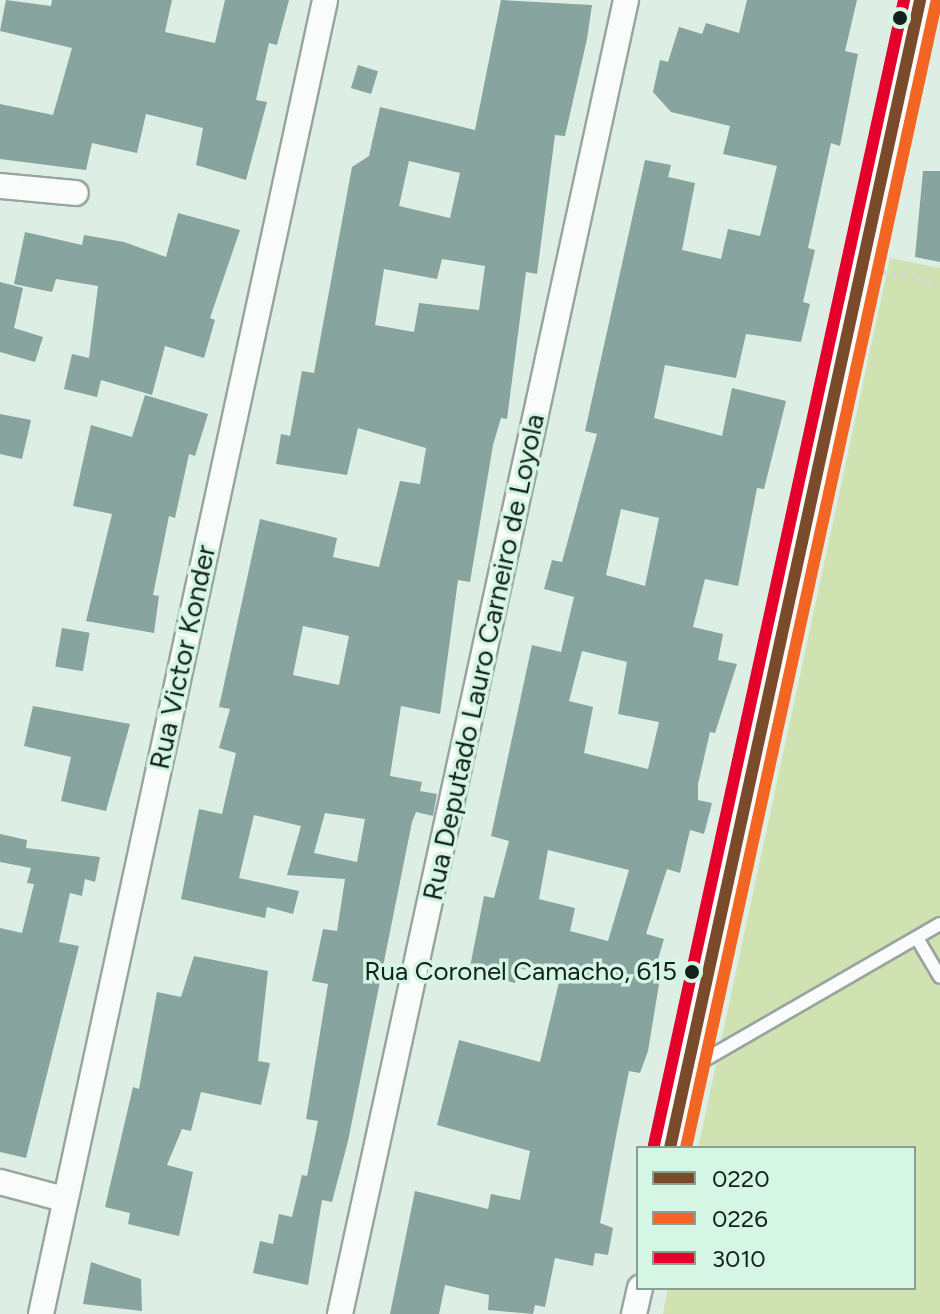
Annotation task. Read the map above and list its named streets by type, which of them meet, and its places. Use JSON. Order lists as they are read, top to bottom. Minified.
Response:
{"streets":{"street":["Rua Victor Konder","Rua Deputado Lauro Carneiro de Loyola"]},"places":["Rua Coronel Camacho, 615"],"lines":["transit line 0220","transit line 3010","transit line 0226"],"legend":["0220","0226","3010"]}
